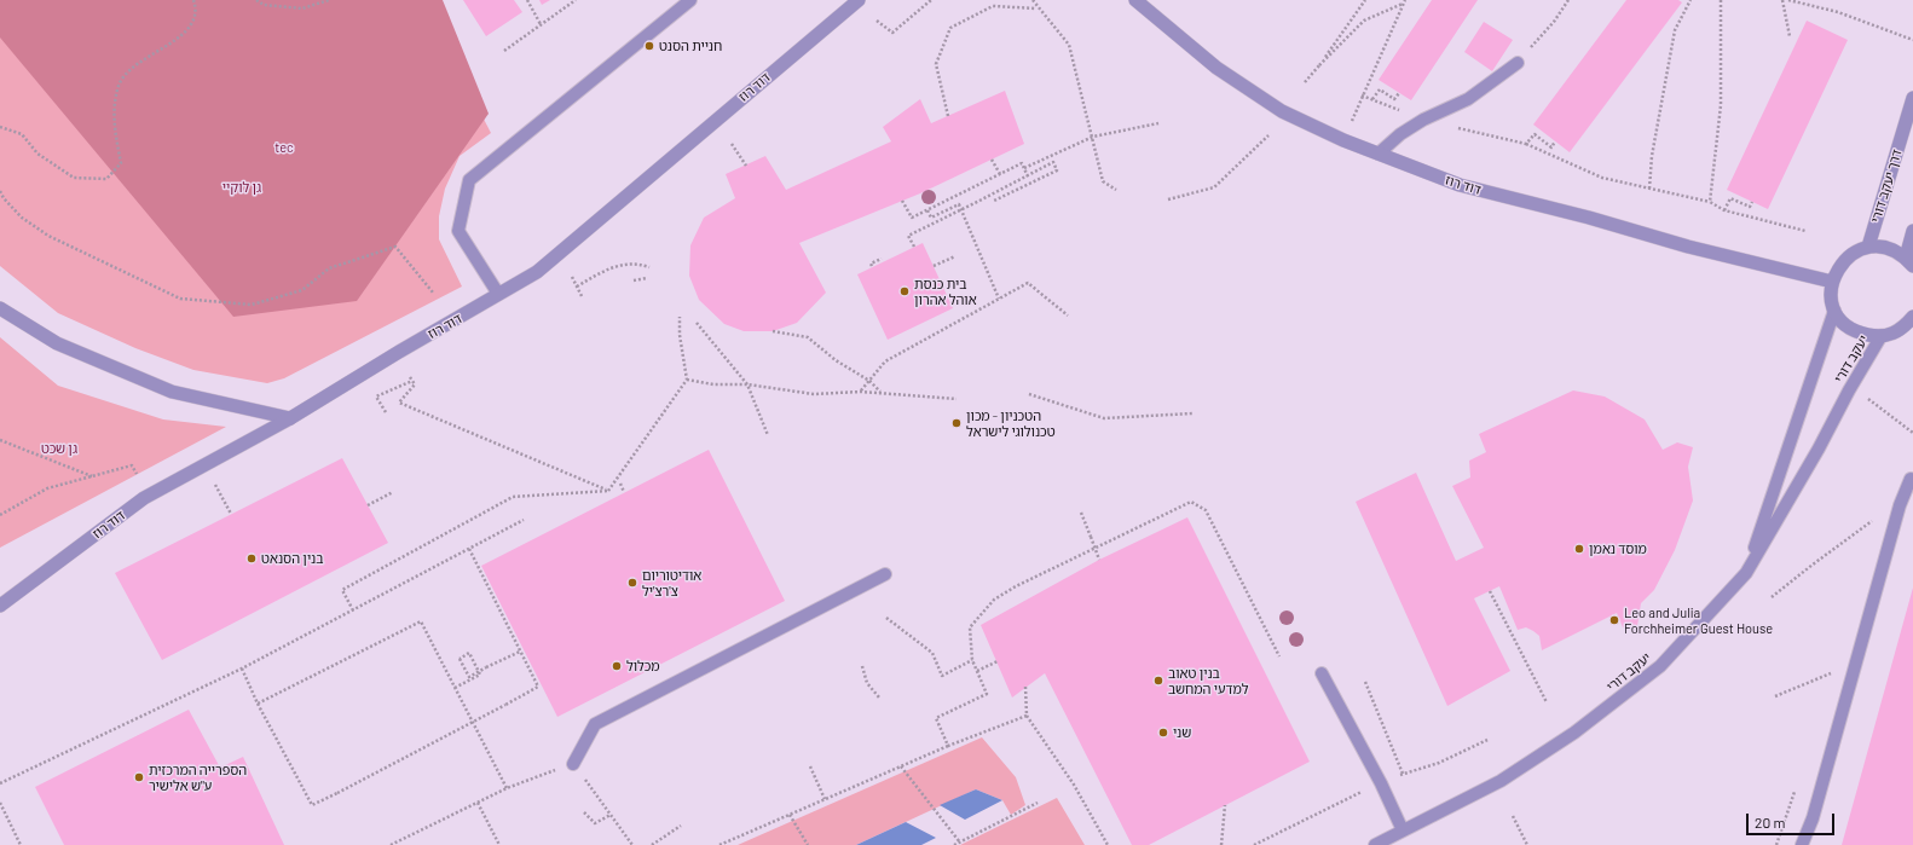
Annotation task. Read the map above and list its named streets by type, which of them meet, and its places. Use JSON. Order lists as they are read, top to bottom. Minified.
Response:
{"streets":{"street":["דוד רוז","דרך יעקב דורי"],"lane":["יעקב דורי"]},"parks":["tec","גן לוקיי","גן שכט"],"places":["חניית הסנט","בית כנסת אוהל אהרון","הטכניון - מכון טכנולוגי לישראל","מוסד נאמן","בנין הסנאט","אודיטוריום צ'רצ'יל","Leo and Julia Forchheimer Guest House","מכלול","בנין טאוב למדעי המחשב","שני","הספרייה המרכזית ע\"ש אלישיר"],"scale_bar":"20 m"}
